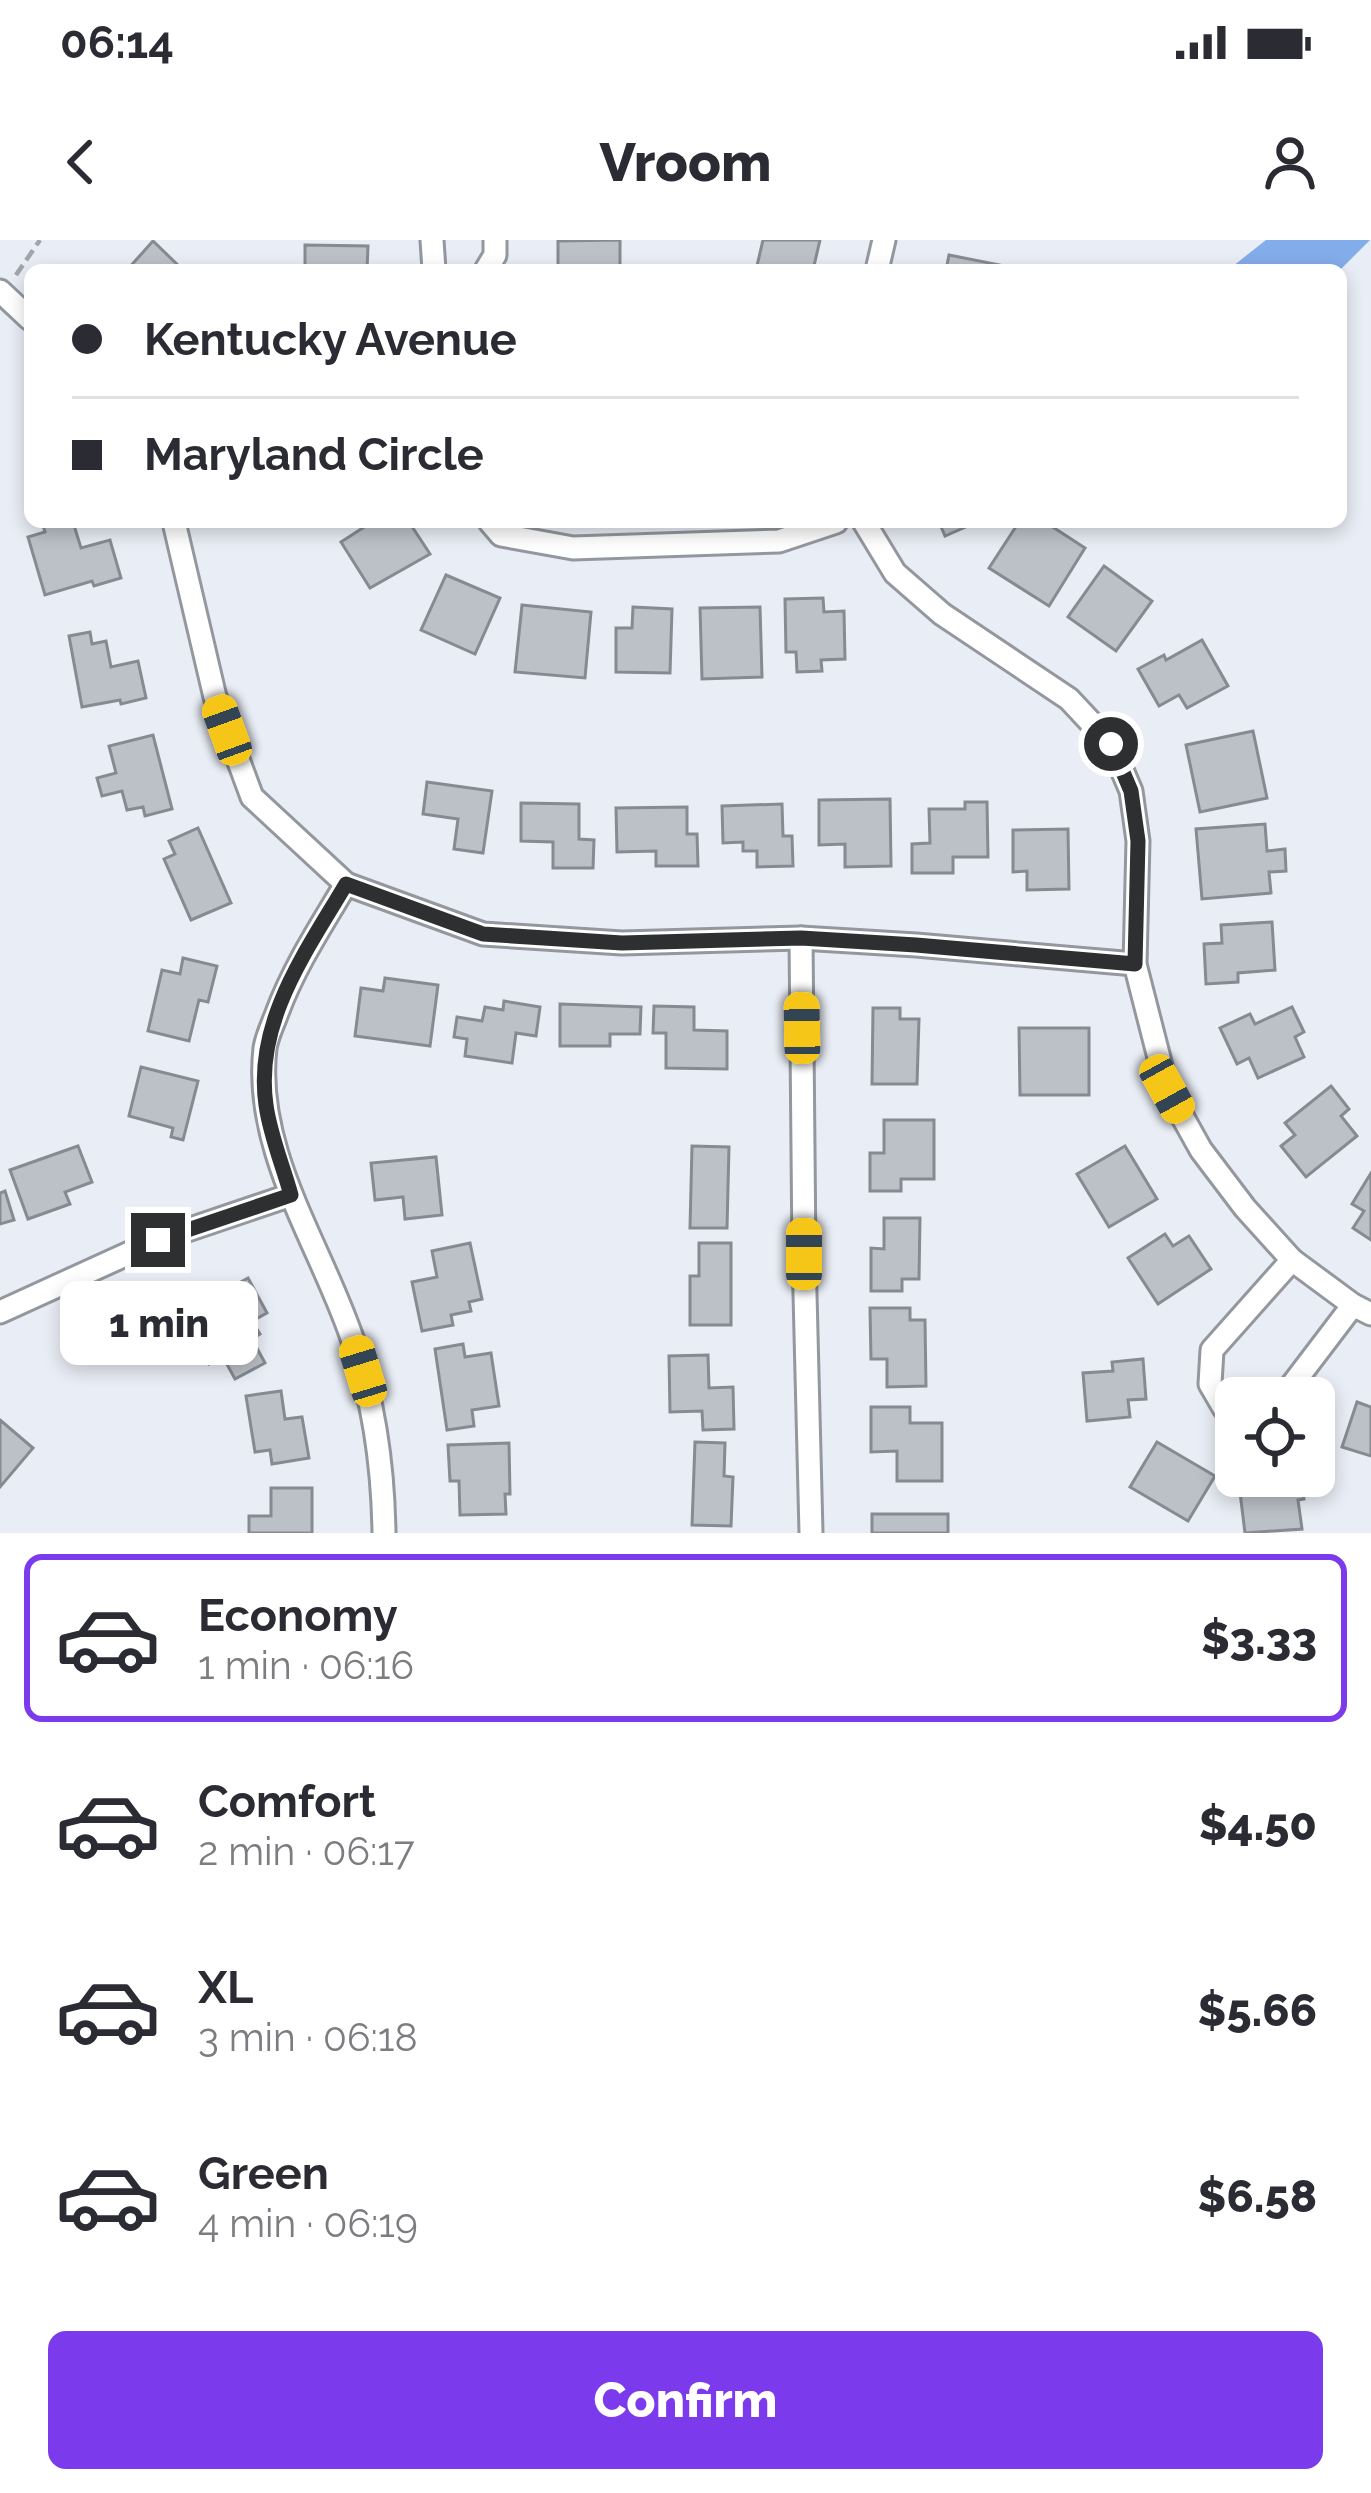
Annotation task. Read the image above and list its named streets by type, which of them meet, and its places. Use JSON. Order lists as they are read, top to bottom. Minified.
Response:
{"page":{"status":"06:14","header":"Vroom","banner":["Kentucky Avenue","Maryland Circle"],"bubble":"1 min","list":[{"name":"Economy","note":"1 min · 06:16","value":"$3.33"},{"name":"Comfort","note":"2 min · 06:17","value":"$4.50"},{"name":"XL","note":"3 min · 06:18","value":"$5.66"},{"name":"Green","note":"4 min · 06:19","value":"$6.58"}],"buttons":"Confirm"}}
